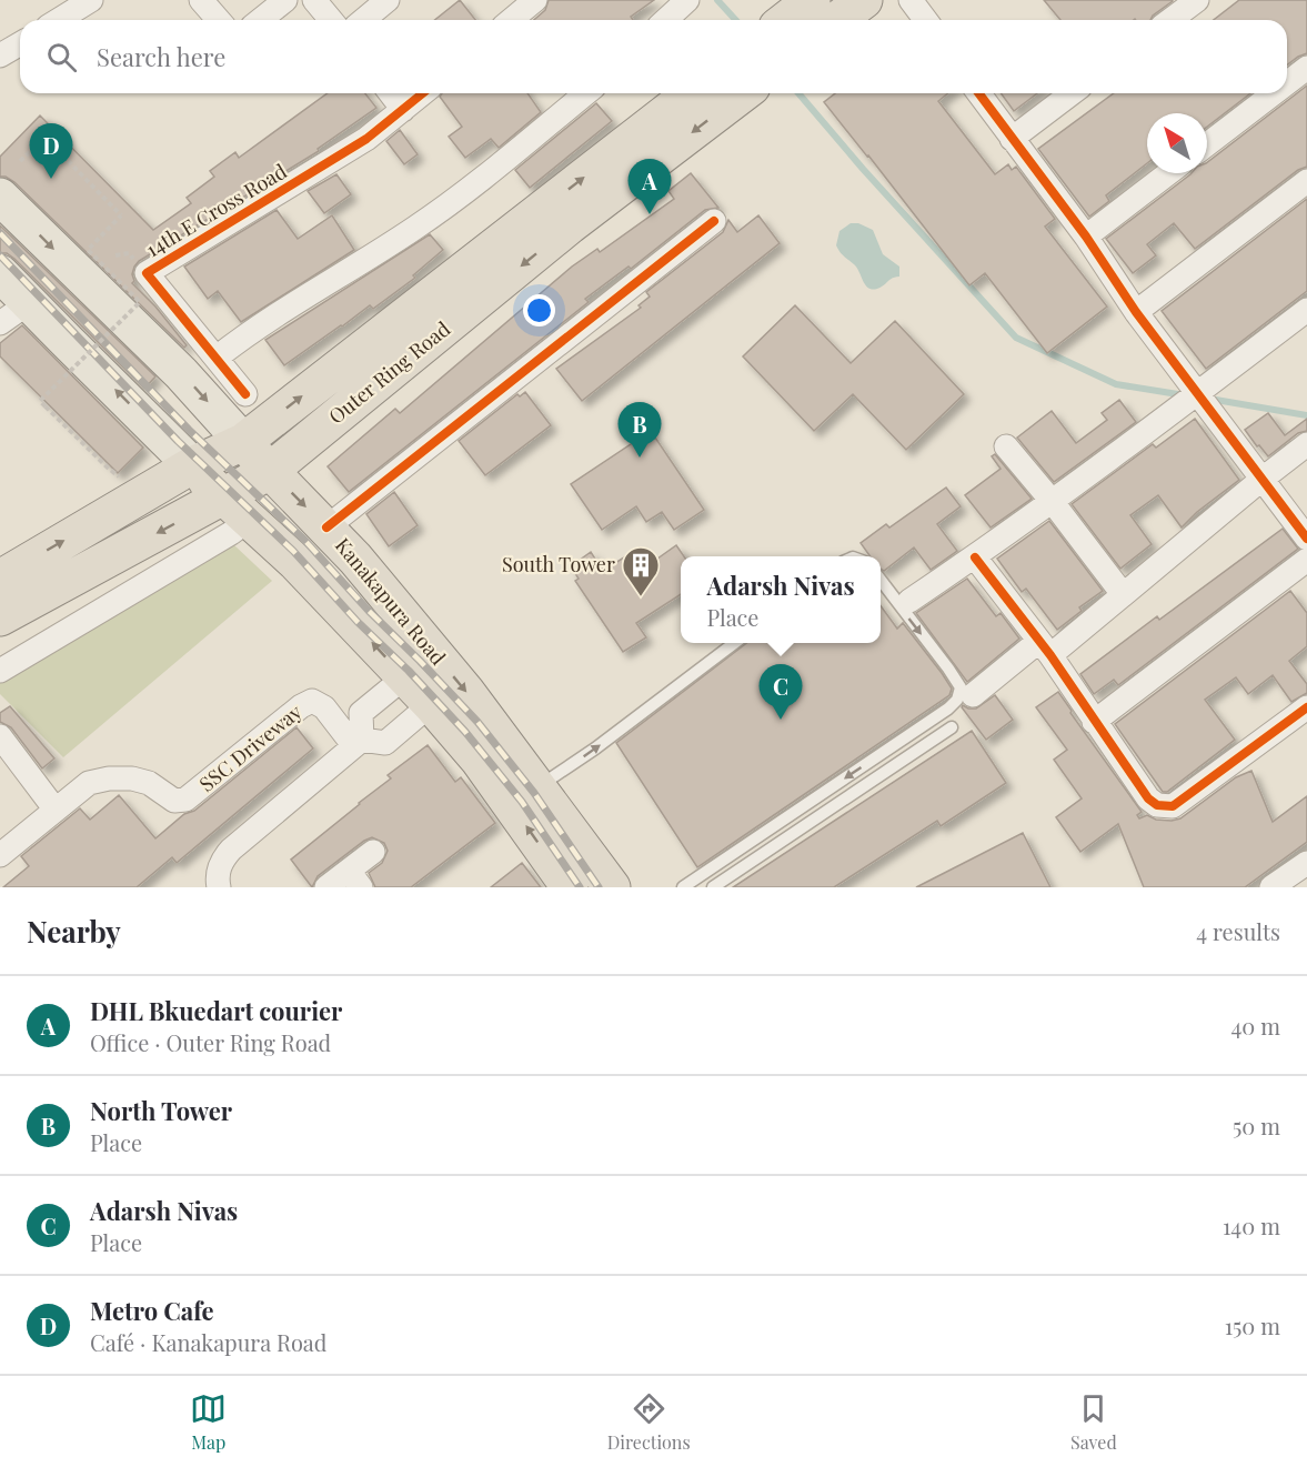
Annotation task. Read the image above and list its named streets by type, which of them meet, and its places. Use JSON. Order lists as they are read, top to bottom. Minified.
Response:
{"streets":{"highway":["Outer Ring Road","Kanakapura Road"],"street":["14th E Cross Road","SSC Driveway"]},"crossings":[["Outer Ring Road","Kanakapura Road"]],"places":{"building":["South Tower"]},"north":"top left","page":{"search":"Search here","pins":["D","A","B","C"],"popup":["Adarsh Nivas","Place"],"heading":["Nearby","4 results"],"list":[{"mark":"A","name":"DHL Bkuedart courier","note":"Office · Outer Ring Road","value":"40 m"},{"mark":"B","name":"North Tower","note":"Place","value":"50 m"},{"mark":"C","name":"Adarsh Nivas","note":"Place","value":"140 m"},{"mark":"D","name":"Metro Cafe","note":"Café · Kanakapura Road","value":"150 m"}],"nav":["Map","Directions","Saved"]}}
